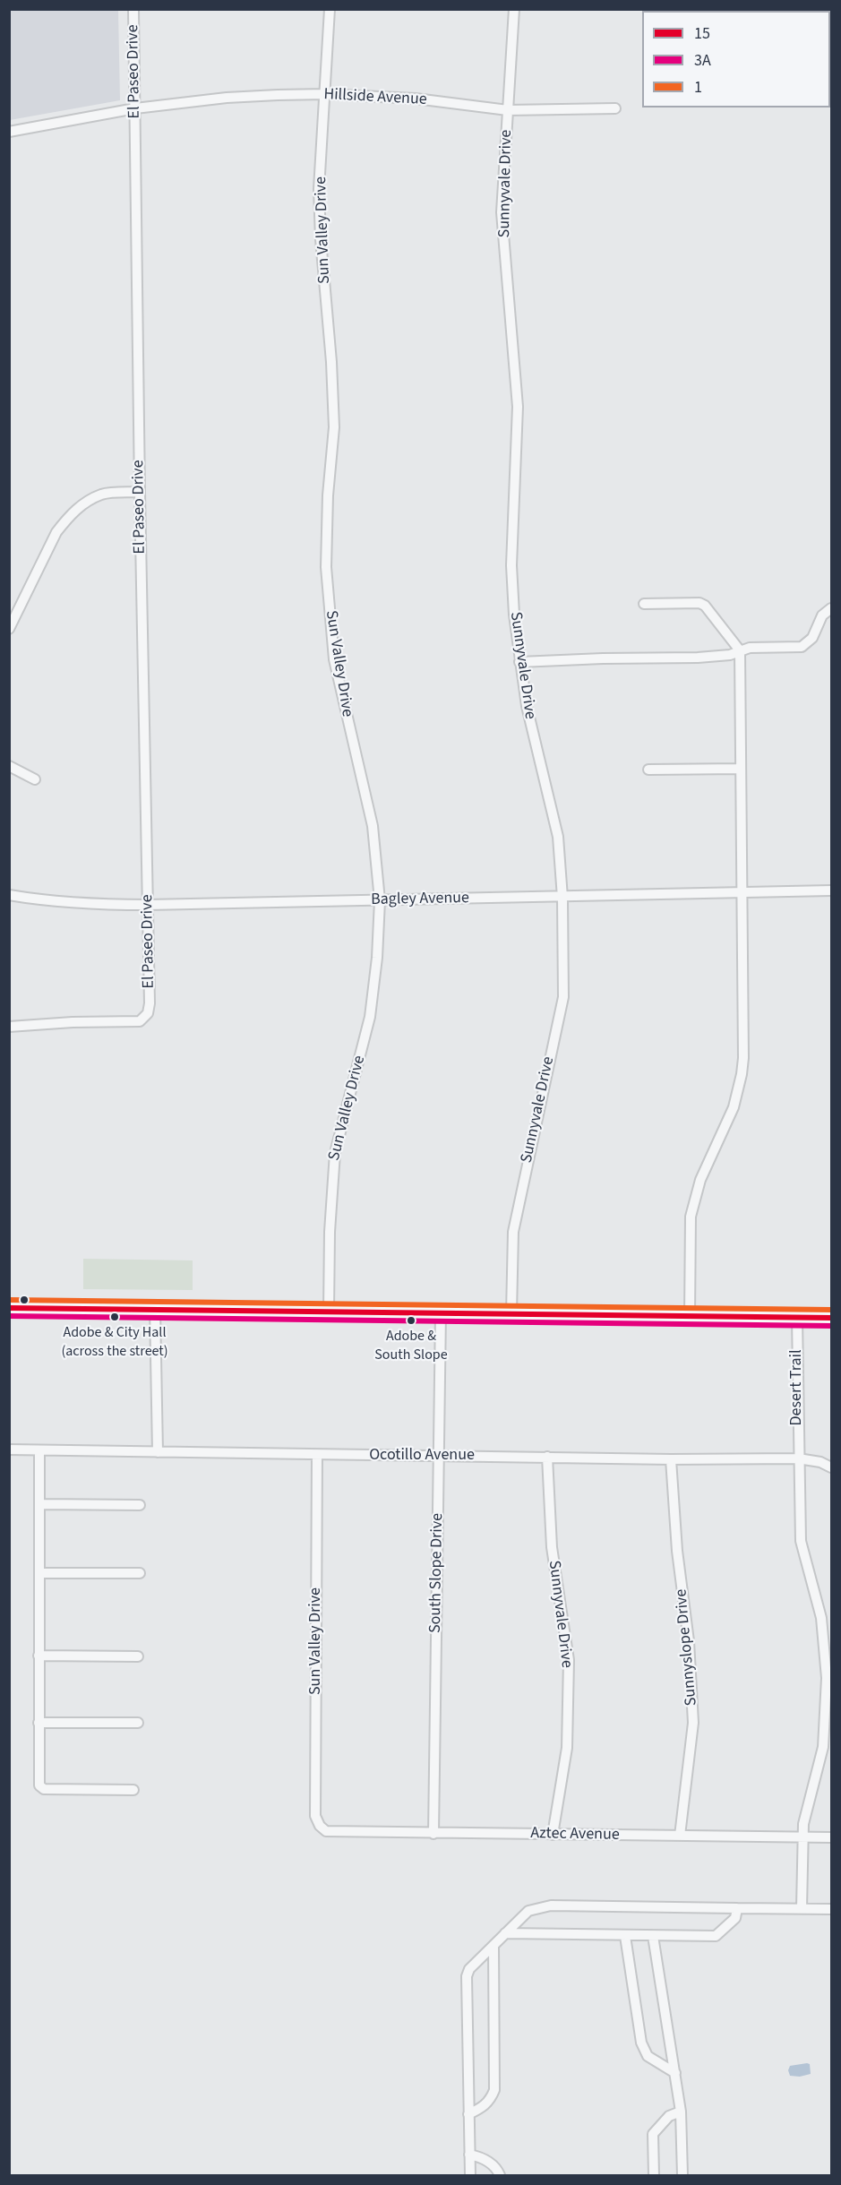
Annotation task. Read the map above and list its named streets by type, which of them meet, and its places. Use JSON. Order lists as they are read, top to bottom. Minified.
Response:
{"streets":{"street":["El Paseo Drive","Hillside Avenue","Sunnyvale Drive","Sun Valley Drive","Bagley Avenue","Desert Trail","Ocotillo Avenue","South Slope Drive","Sunnyslope Drive","Aztec Avenue"]},"crossings":[["El Paseo Drive","Hillside Avenue"],["El Paseo Drive","Bagley Avenue"],["Hillside Avenue","Sunnyvale Drive"],["Hillside Avenue","Sun Valley Drive"],["Sunnyvale Drive","Bagley Avenue"],["Sunnyvale Drive","Ocotillo Avenue"],["Sunnyvale Drive","Aztec Avenue"],["Sun Valley Drive","Bagley Avenue"],["Sun Valley Drive","Ocotillo Avenue"],["Sun Valley Drive","Aztec Avenue"],["Desert Trail","Ocotillo Avenue"],["Desert Trail","Aztec Avenue"],["Ocotillo Avenue","South Slope Drive"],["Ocotillo Avenue","Sunnyslope Drive"],["South Slope Drive","Aztec Avenue"],["Sunnyslope Drive","Aztec Avenue"]],"places":["Adobe & City Hall (across the street)","Adobe & South Slope"],"lines":["transit line 1","transit line 15","transit line 3A"],"legend":["15","3A","1"]}
